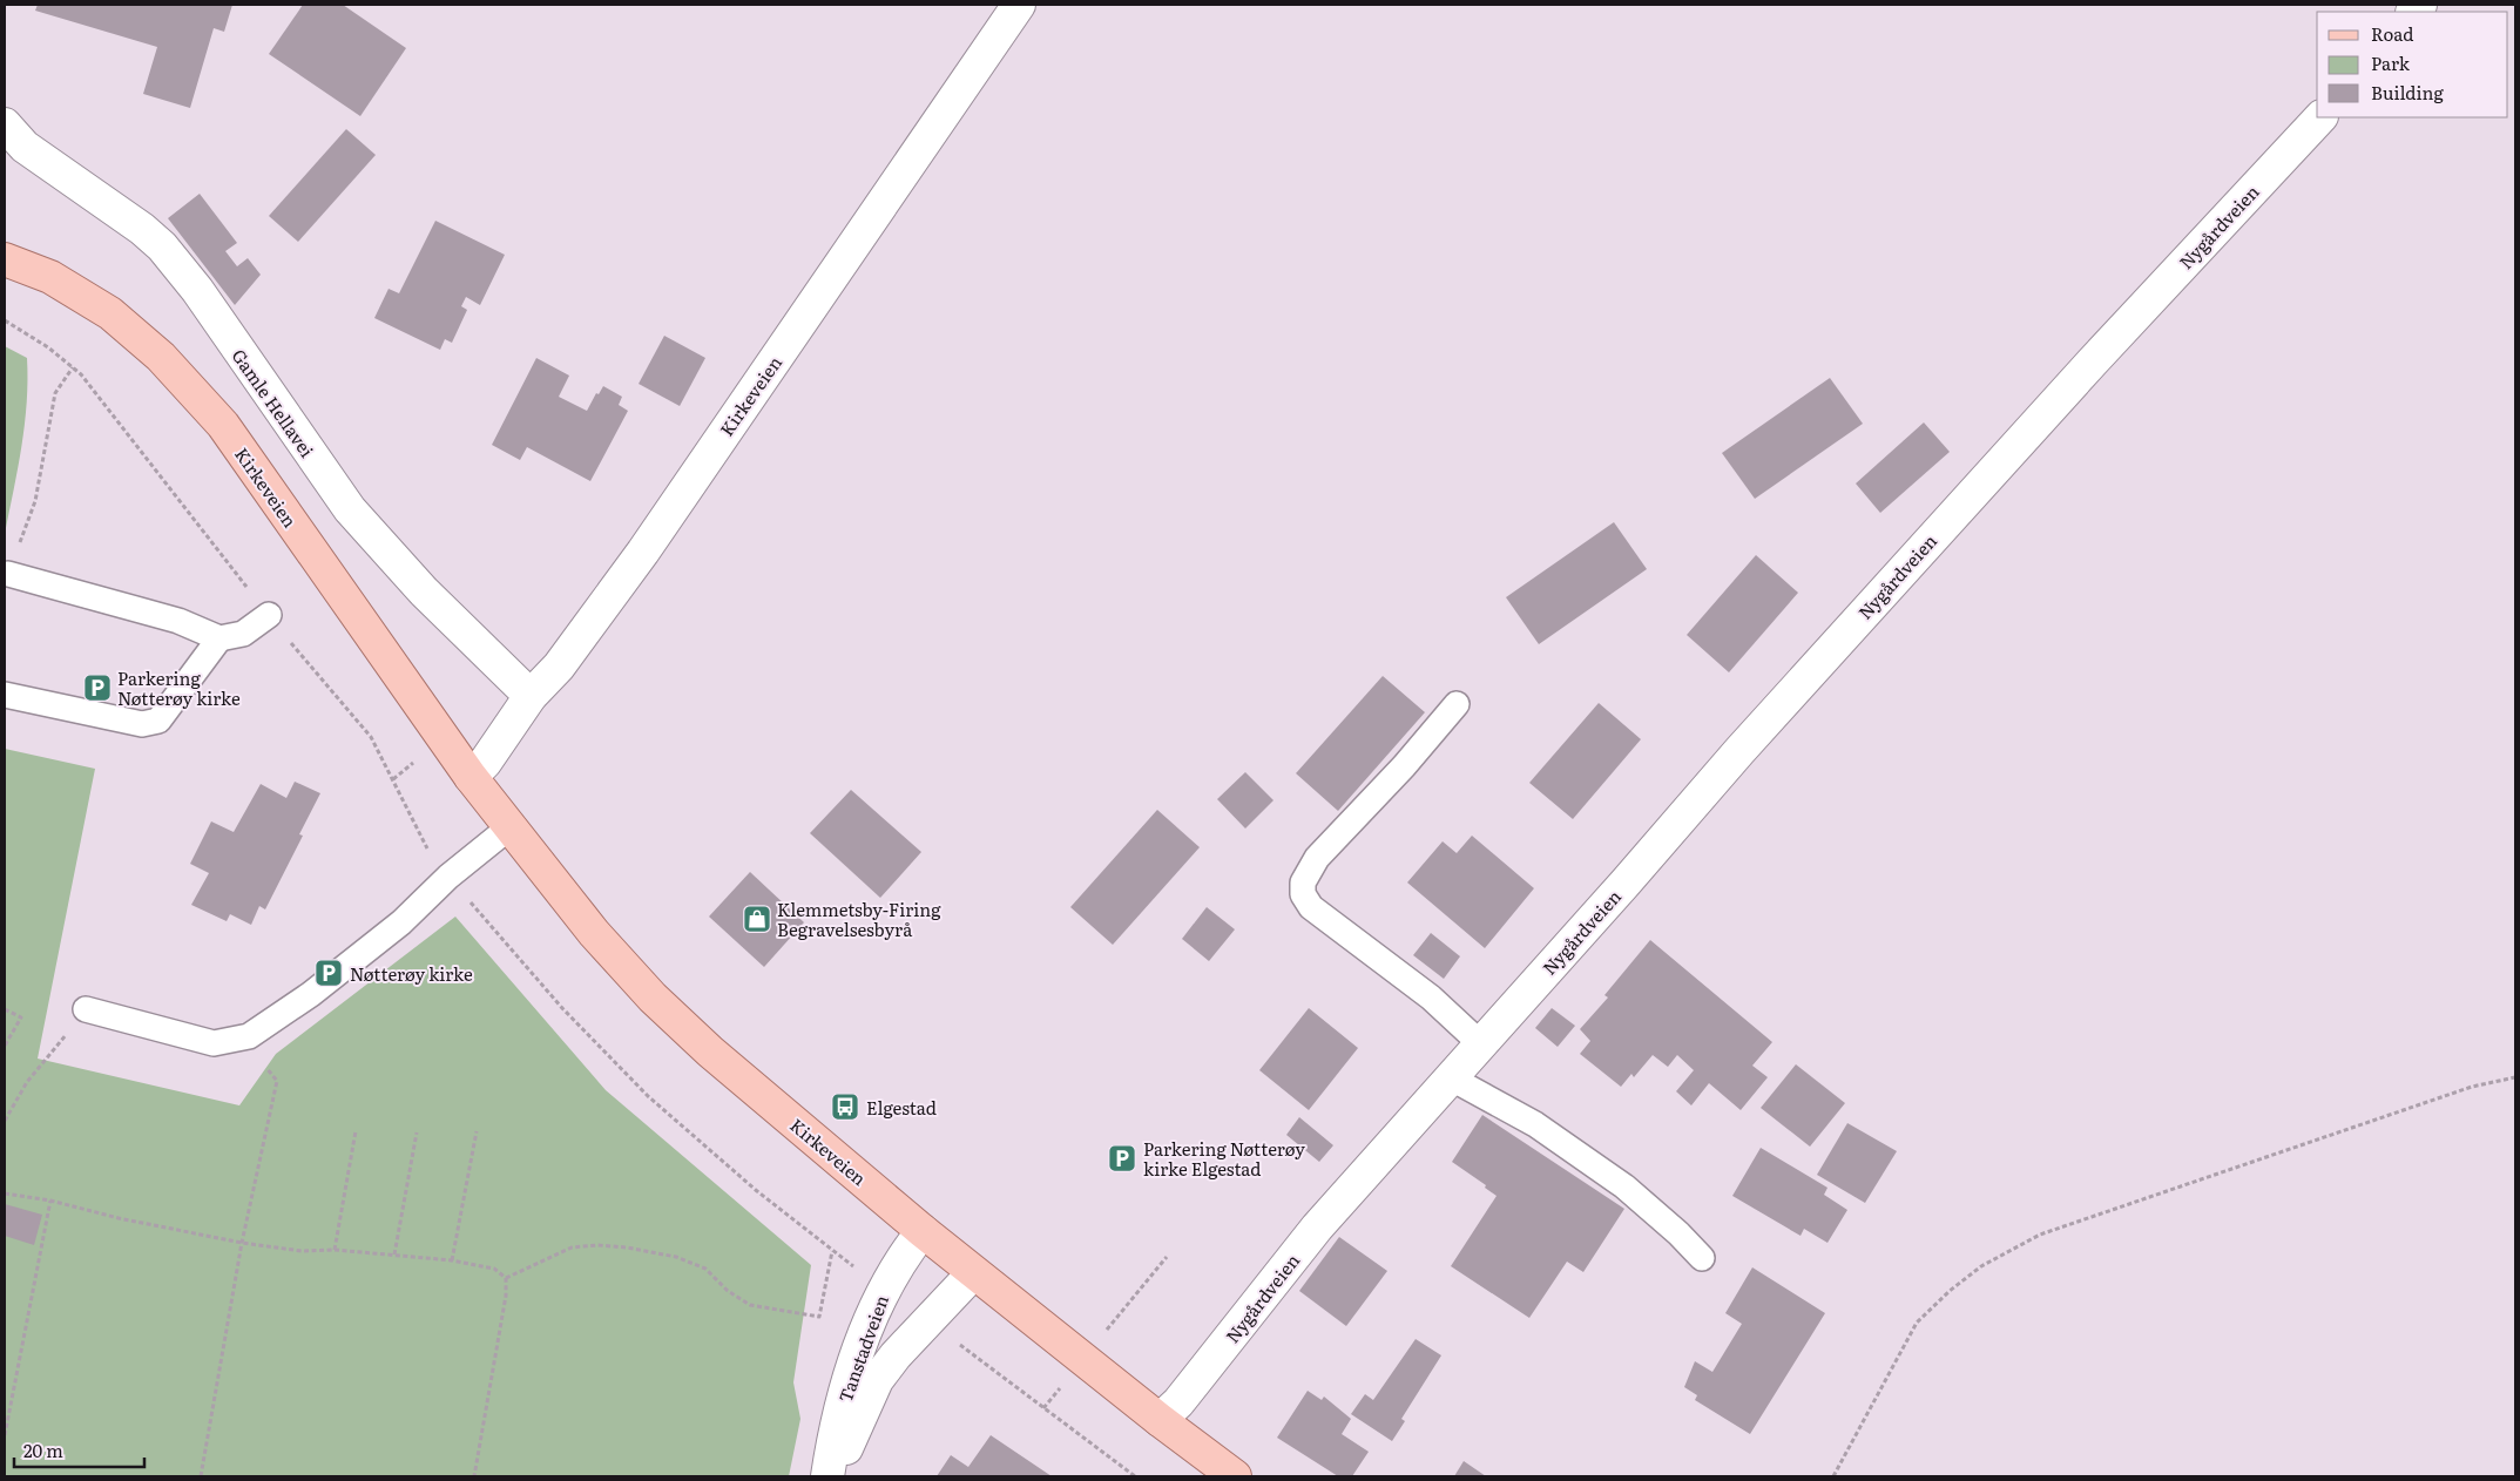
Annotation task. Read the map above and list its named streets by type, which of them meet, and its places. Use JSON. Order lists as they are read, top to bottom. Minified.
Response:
{"streets":{"main road":["Kirkeveien"],"street":["Nygårdveien","Gamle Hellavei","Tanstadveien"]},"crossings":[["Nygårdveien","Kirkeveien"],["Kirkeveien","Gamle Hellavei"],["Kirkeveien","Tanstadveien"]],"places":{"parking":["Parkering Nøtterøy kirke","Nøtterøy kirke","Parkering Nøtterøy kirke Elgestad"],"shop":["Klemmetsby-Firing Begravelsesbyrå"],"bus stop":["Elgestad"]},"legend":["Road","Park","Building"],"scale_bar":"20 m"}
